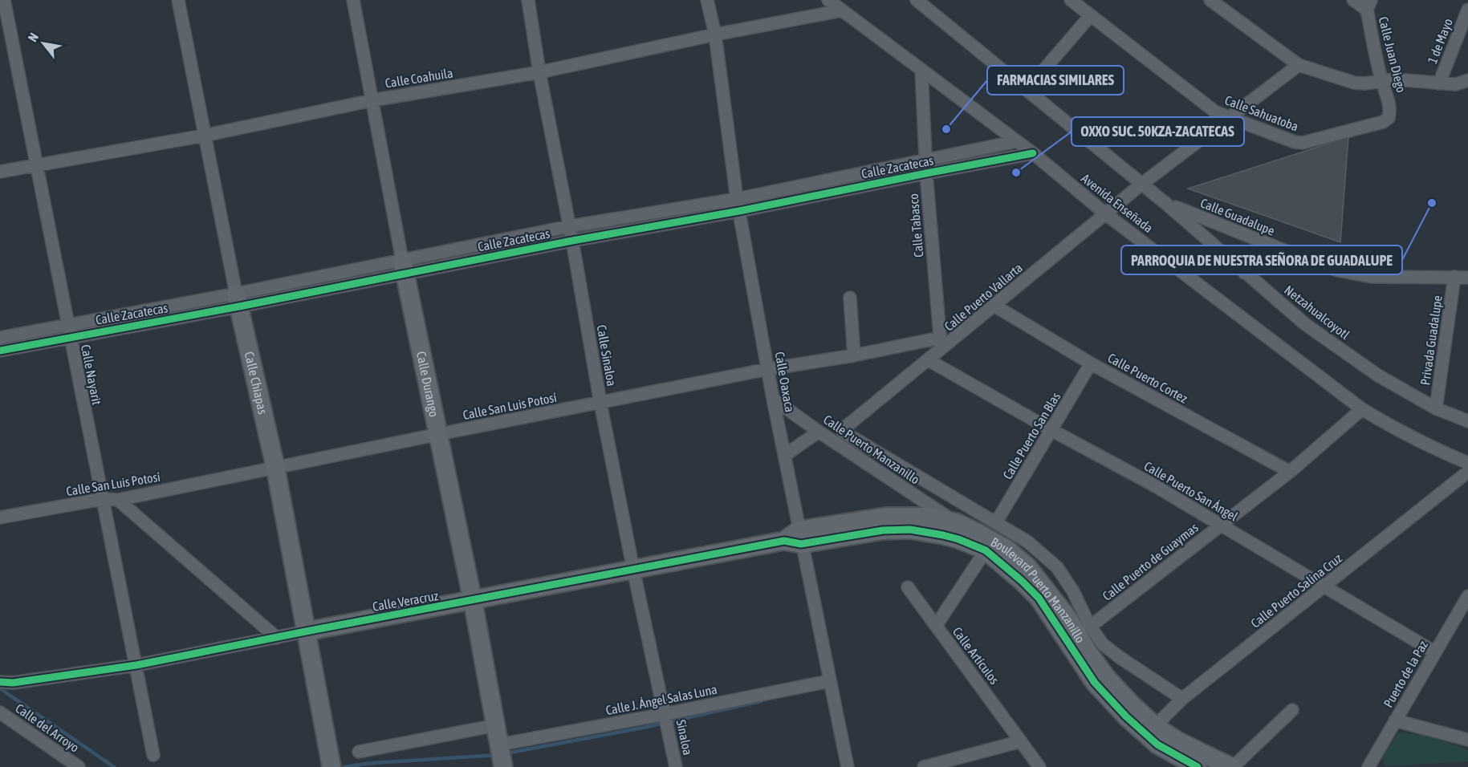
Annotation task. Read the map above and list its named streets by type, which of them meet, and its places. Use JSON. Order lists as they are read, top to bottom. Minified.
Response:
{"streets":{"street":["1 de Mayo","Calle Juan Diego","Calle Coahuila","Calle Sahuatoba","Calle Zacatecas","Avenida Enseñada","Calle Guadalupe","Calle Tabasco","Calle Puerto Vallarta","Netzahualcoyotl","Privada Guadalupe","Calle Sinaloa","Calle Nayarit","Calle Puerto Cortez","Calle Oaxaca","Calle Chiapas","Calle Durango","Calle San Luis Potosí","Calle Puerto San Blas","Calle Puerto Manzanillo","Calle Puerto San Ángel","Calle Puerto de Guaymas","Calle Puerto Salina Cruz","Boulevard Puerto Manzanillo","Calle Veracruz","Calle Artículos","Puerto de la Paz","Calle J. Ángel Salas Luna","Calle del Arroyo","Sinaloa"]},"crossings":[["Calle Juan Diego","Calle Sahuatoba"],["Calle Coahuila","Avenida Enseñada"],["Calle Coahuila","Calle Sinaloa"],["Calle Coahuila","Calle Nayarit"],["Calle Coahuila","Calle Oaxaca"],["Calle Coahuila","Calle Chiapas"],["Calle Coahuila","Calle Durango"],["Calle Sahuatoba","Calle Puerto Vallarta"],["Calle Zacatecas","Avenida Enseñada"],["Calle Zacatecas","Calle Tabasco"],["Calle Zacatecas","Calle Sinaloa"],["Calle Zacatecas","Calle Nayarit"],["Calle Zacatecas","Calle Oaxaca"],["Calle Zacatecas","Calle Chiapas"],["Calle Zacatecas","Calle Durango"],["Avenida Enseñada","Calle Tabasco"],["Avenida Enseñada","Calle Puerto Vallarta"],["Avenida Enseñada","Calle Puerto de Guaymas"],["Calle Guadalupe","Netzahualcoyotl"],["Calle Guadalupe","Privada Guadalupe"],["Calle Tabasco","Calle Puerto Vallarta"],["Calle Tabasco","Calle San Luis Potosí"],["Calle Puerto Vallarta","Netzahualcoyotl"],["Calle Puerto Vallarta","Calle Puerto Cortez"],["Calle Puerto Vallarta","Calle San Luis Potosí"],["Calle Puerto Vallarta","Calle Puerto San Blas"],["Calle Puerto Vallarta","Calle Puerto San Ángel"],["Netzahualcoyotl","Privada Guadalupe"],["Calle Sinaloa","Calle San Luis Potosí"],["Calle Sinaloa","Calle Veracruz"],["Calle Sinaloa","Calle J. Ángel Salas Luna"],["Calle Sinaloa","Sinaloa"],["Calle Nayarit","Calle San Luis Potosí"],["Calle Nayarit","Calle Veracruz"],["Calle Puerto Cortez","Calle Puerto San Blas"],["Calle Puerto Cortez","Calle Puerto de Guaymas"],["Calle Oaxaca","Calle San Luis Potosí"],["Calle Oaxaca","Calle Puerto Manzanillo"],["Calle Oaxaca","Boulevard Puerto Manzanillo"],["Calle Oaxaca","Calle Veracruz"],["Calle Oaxaca","Calle J. Ángel Salas Luna"],["Calle Chiapas","Calle San Luis Potosí"],["Calle Chiapas","Calle Veracruz"],["Calle Durango","Calle San Luis Potosí"],["Calle Durango","Calle Veracruz"],["Calle Durango","Calle J. Ángel Salas Luna"],["Calle Puerto San Blas","Calle Puerto San Ángel"],["Calle Puerto Manzanillo","Boulevard Puerto Manzanillo"],["Calle Puerto San Ángel","Calle Puerto de Guaymas"],["Calle Puerto San Ángel","Calle Puerto Salina Cruz"],["Calle Puerto San Ángel","Puerto de la Paz"],["Calle Puerto Salina Cruz","Boulevard Puerto Manzanillo"],["Boulevard Puerto Manzanillo","Calle Veracruz"],["Calle Veracruz","Calle del Arroyo"],["Calle J. Ángel Salas Luna","Sinaloa"]],"places":["FARMACIAS SIMILARES","OXXO SUC. 50KZA-ZACATECAS","PARROQUIA DE NUESTRA SEÑORA DE GUADALUPE"],"north":"top left"}
